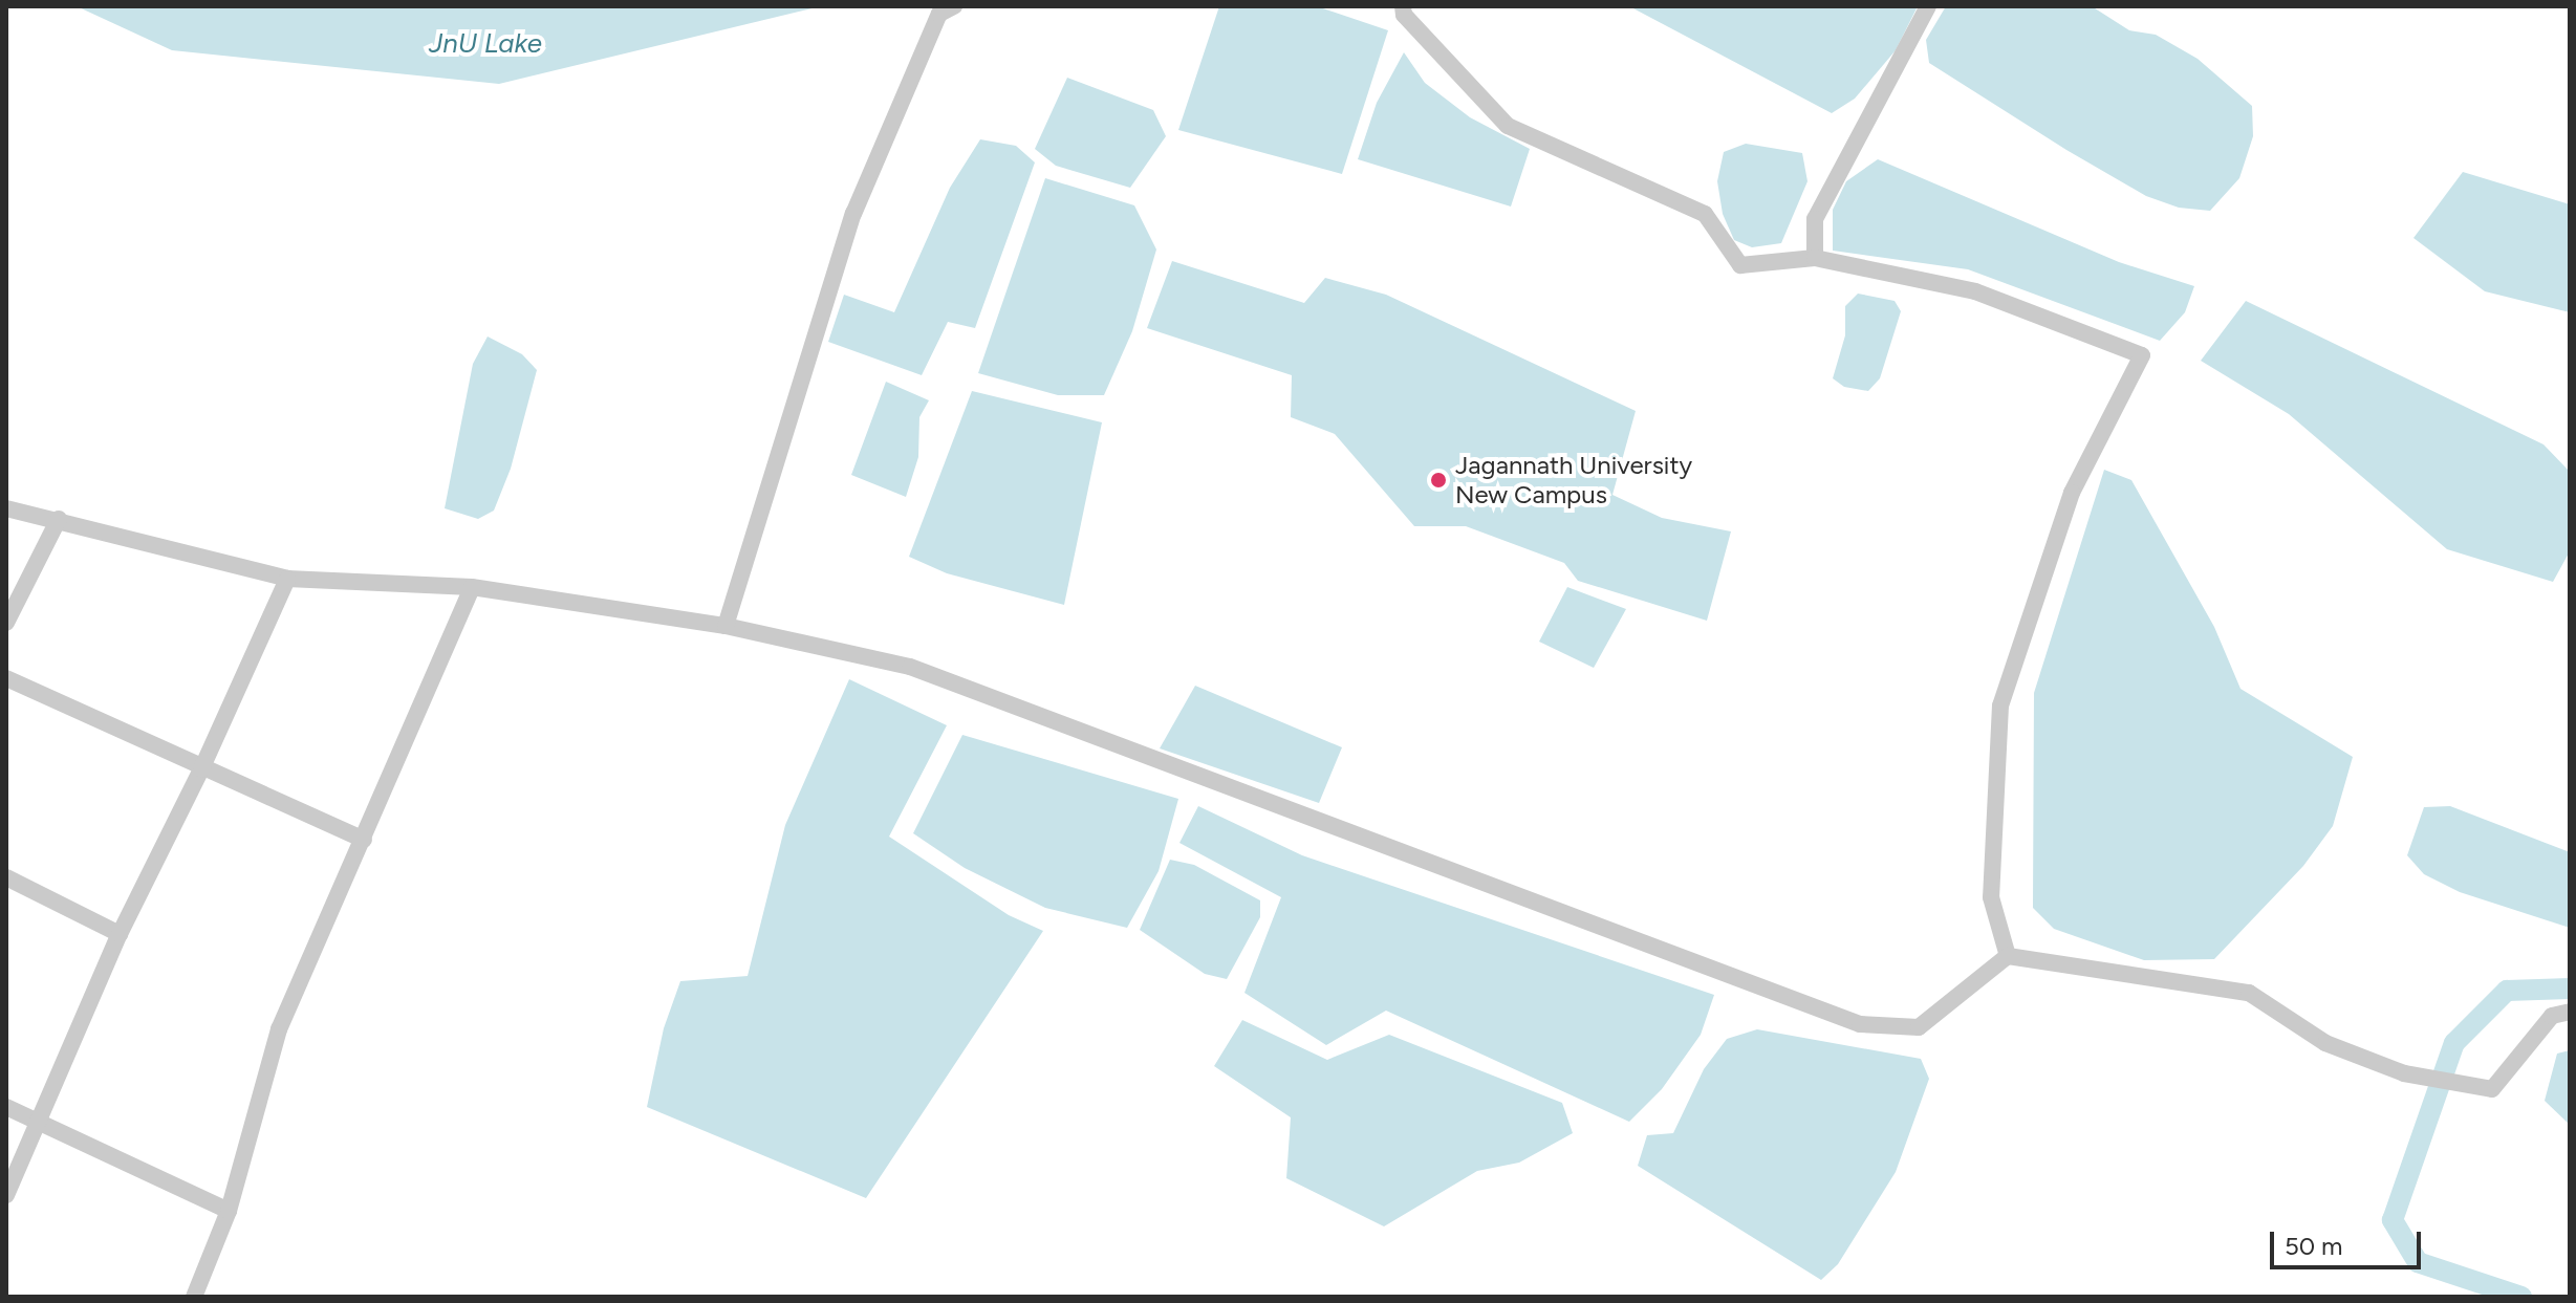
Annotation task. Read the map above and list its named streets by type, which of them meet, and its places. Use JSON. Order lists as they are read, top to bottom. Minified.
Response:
{"water":["JnU Lake"],"places":["Jagannath University New Campus"],"scale_bar":"50 m"}
